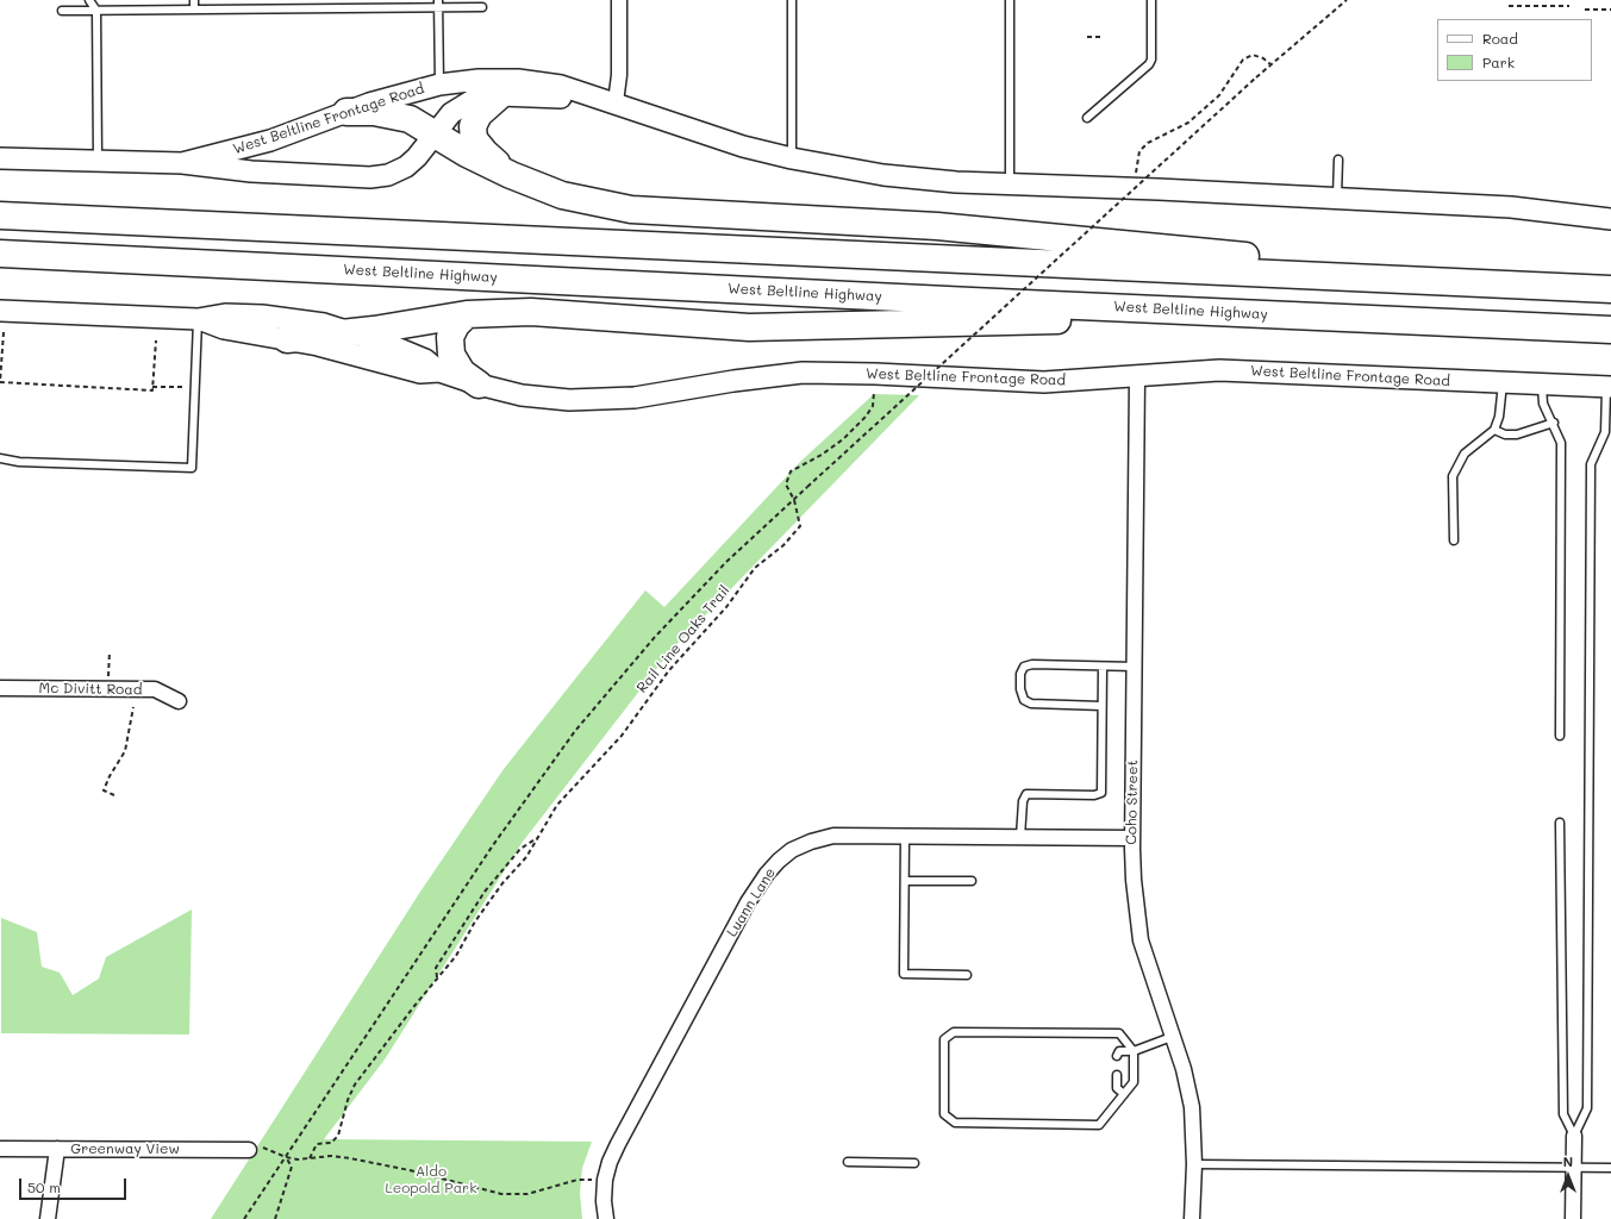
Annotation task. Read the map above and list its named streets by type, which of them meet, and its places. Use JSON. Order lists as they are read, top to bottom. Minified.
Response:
{"streets":{"highway":["West Beltline Highway"],"street":["West Beltline Frontage Road","Mc Divitt Road","Coho Street","Luann Lane","Greenway View"],"path":["Rail Line Oaks Trail"]},"crossings":[["West Beltline Frontage Road","Coho Street"],["Coho Street","Luann Lane"]],"parks":["Aldo Leopold Park"],"legend":["Road","Park"],"scale_bar":"50 m","north":"top"}
